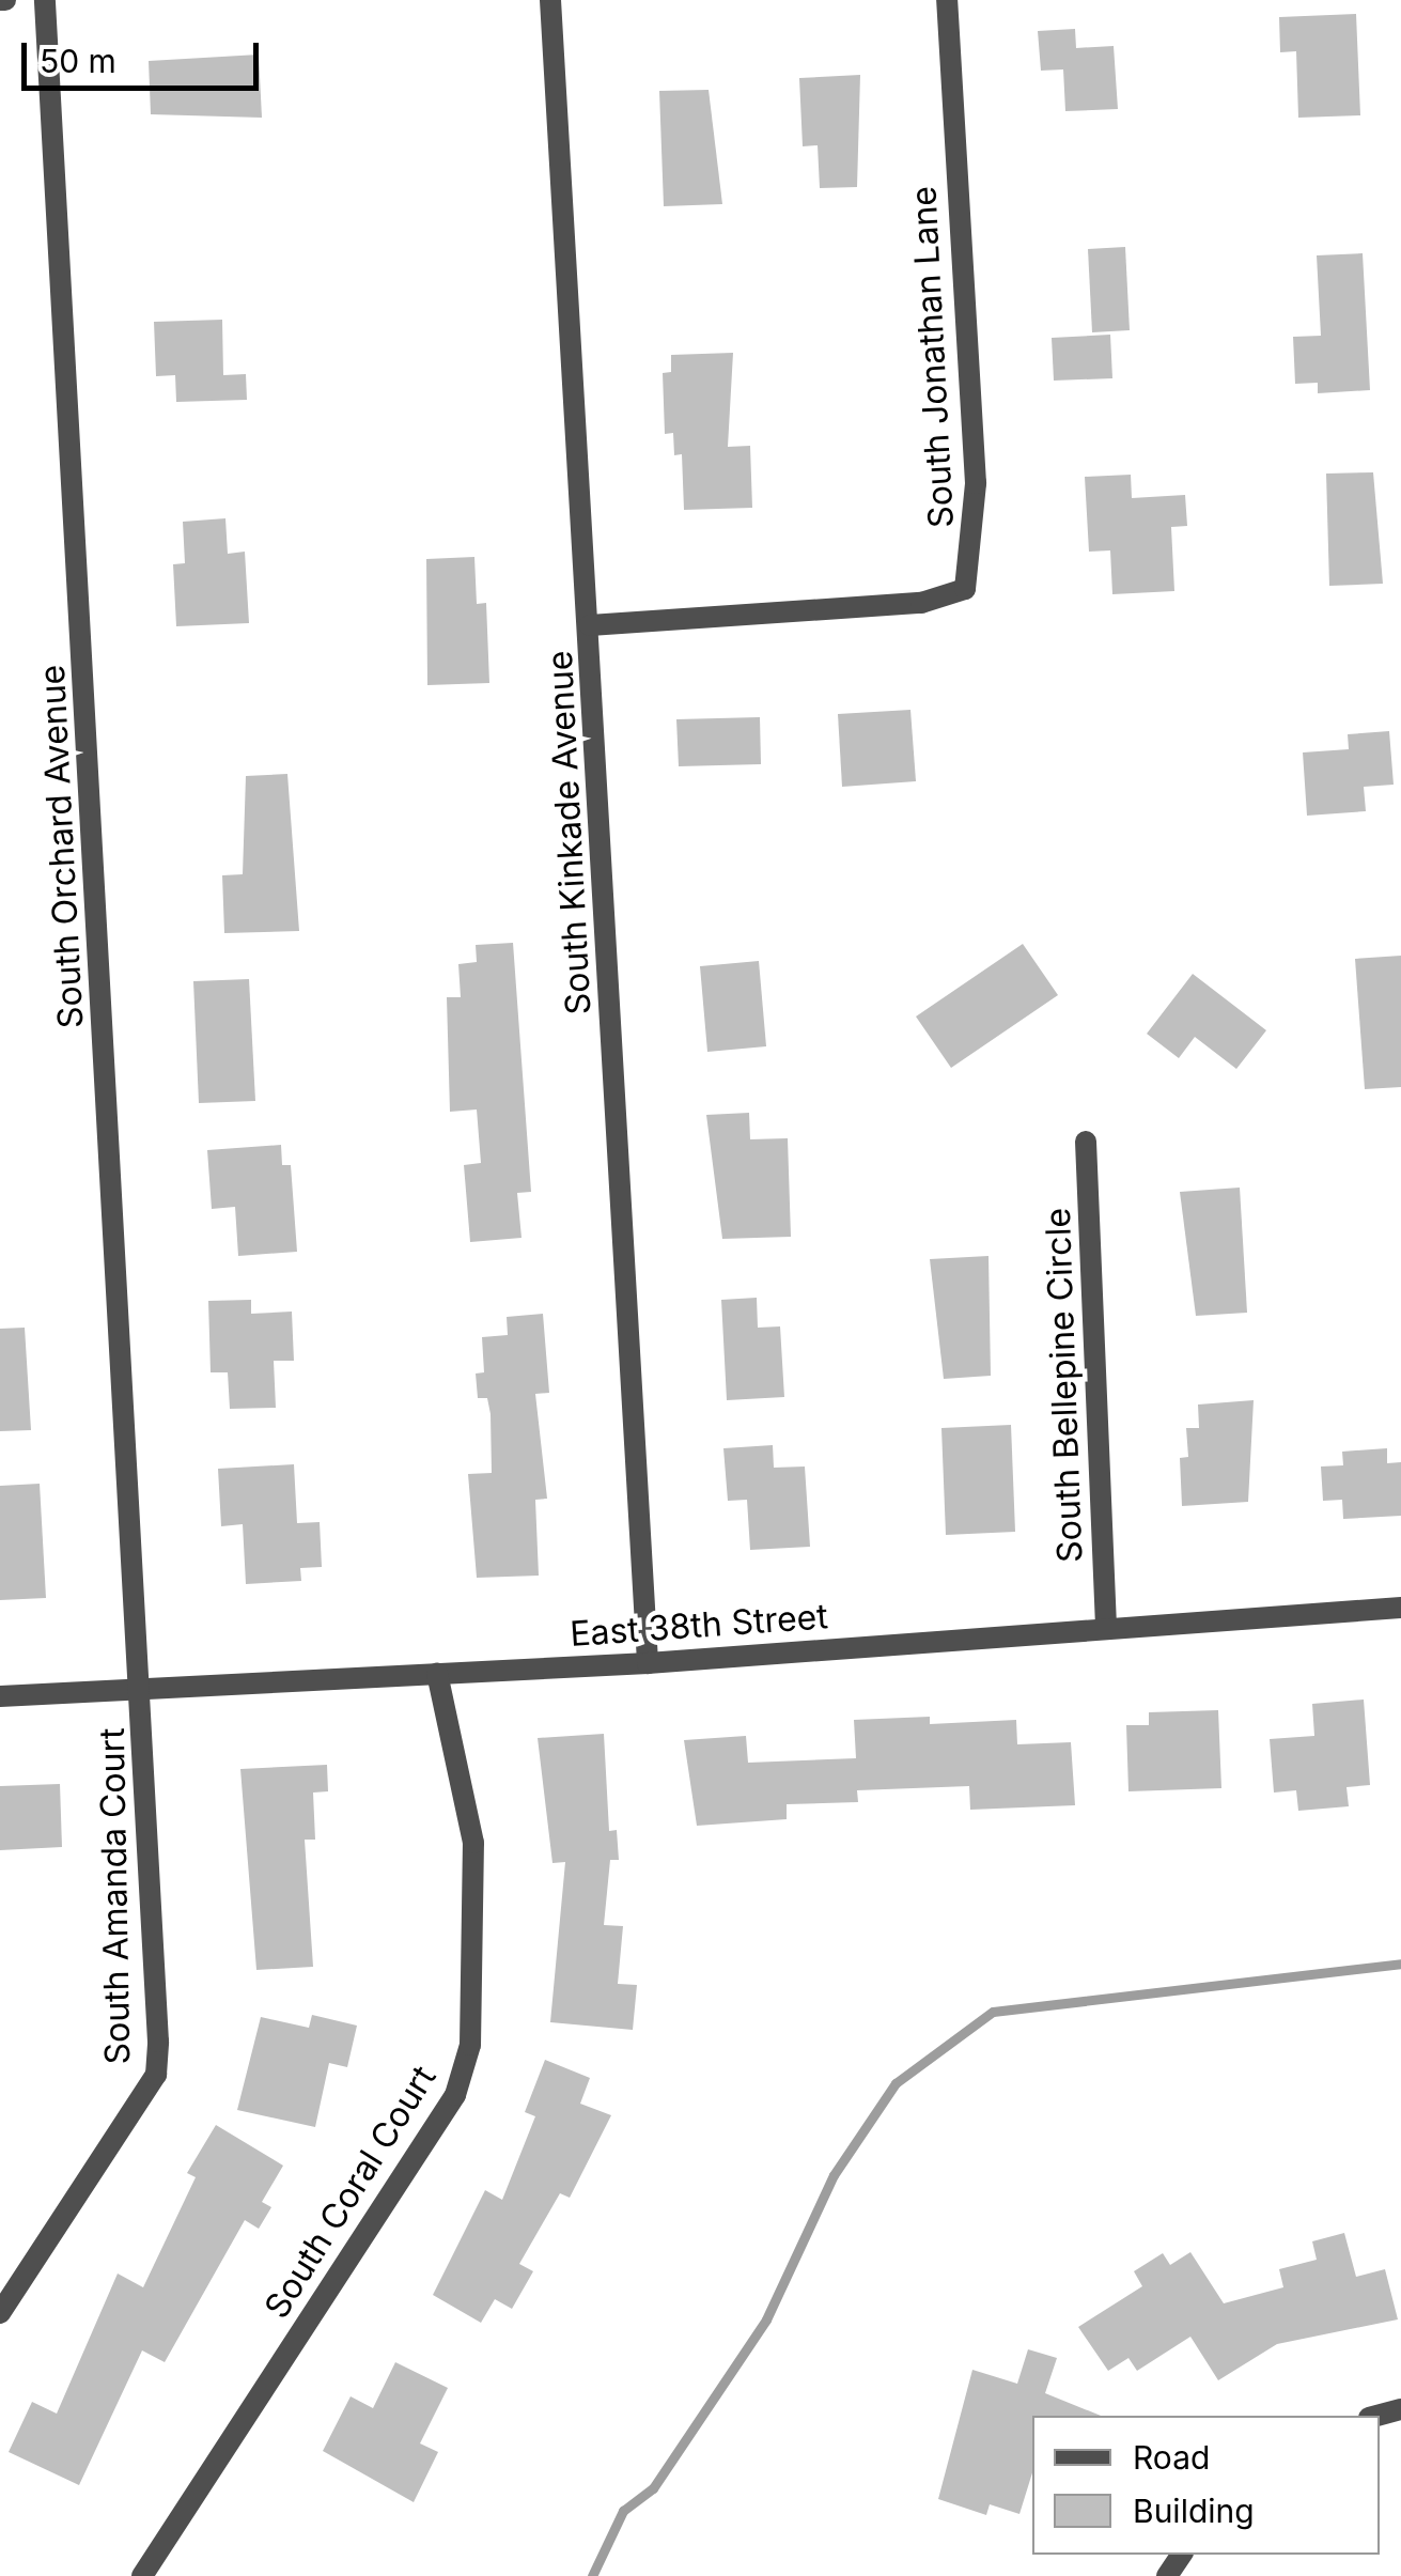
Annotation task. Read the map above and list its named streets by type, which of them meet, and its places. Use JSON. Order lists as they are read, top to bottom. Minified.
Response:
{"streets":{"street":["South Jonathan Lane","South Kinkade Avenue","South Orchard Avenue","South Bellepine Circle","East 38th Street","South Amanda Court","South Coral Court"]},"crossings":[["South Jonathan Lane","South Kinkade Avenue"],["South Kinkade Avenue","East 38th Street"],["South Orchard Avenue","East 38th Street"],["South Orchard Avenue","South Amanda Court"],["South Bellepine Circle","East 38th Street"],["East 38th Street","South Amanda Court"],["East 38th Street","South Coral Court"]],"legend":["Road","Building"],"scale_bar":"50 m"}
